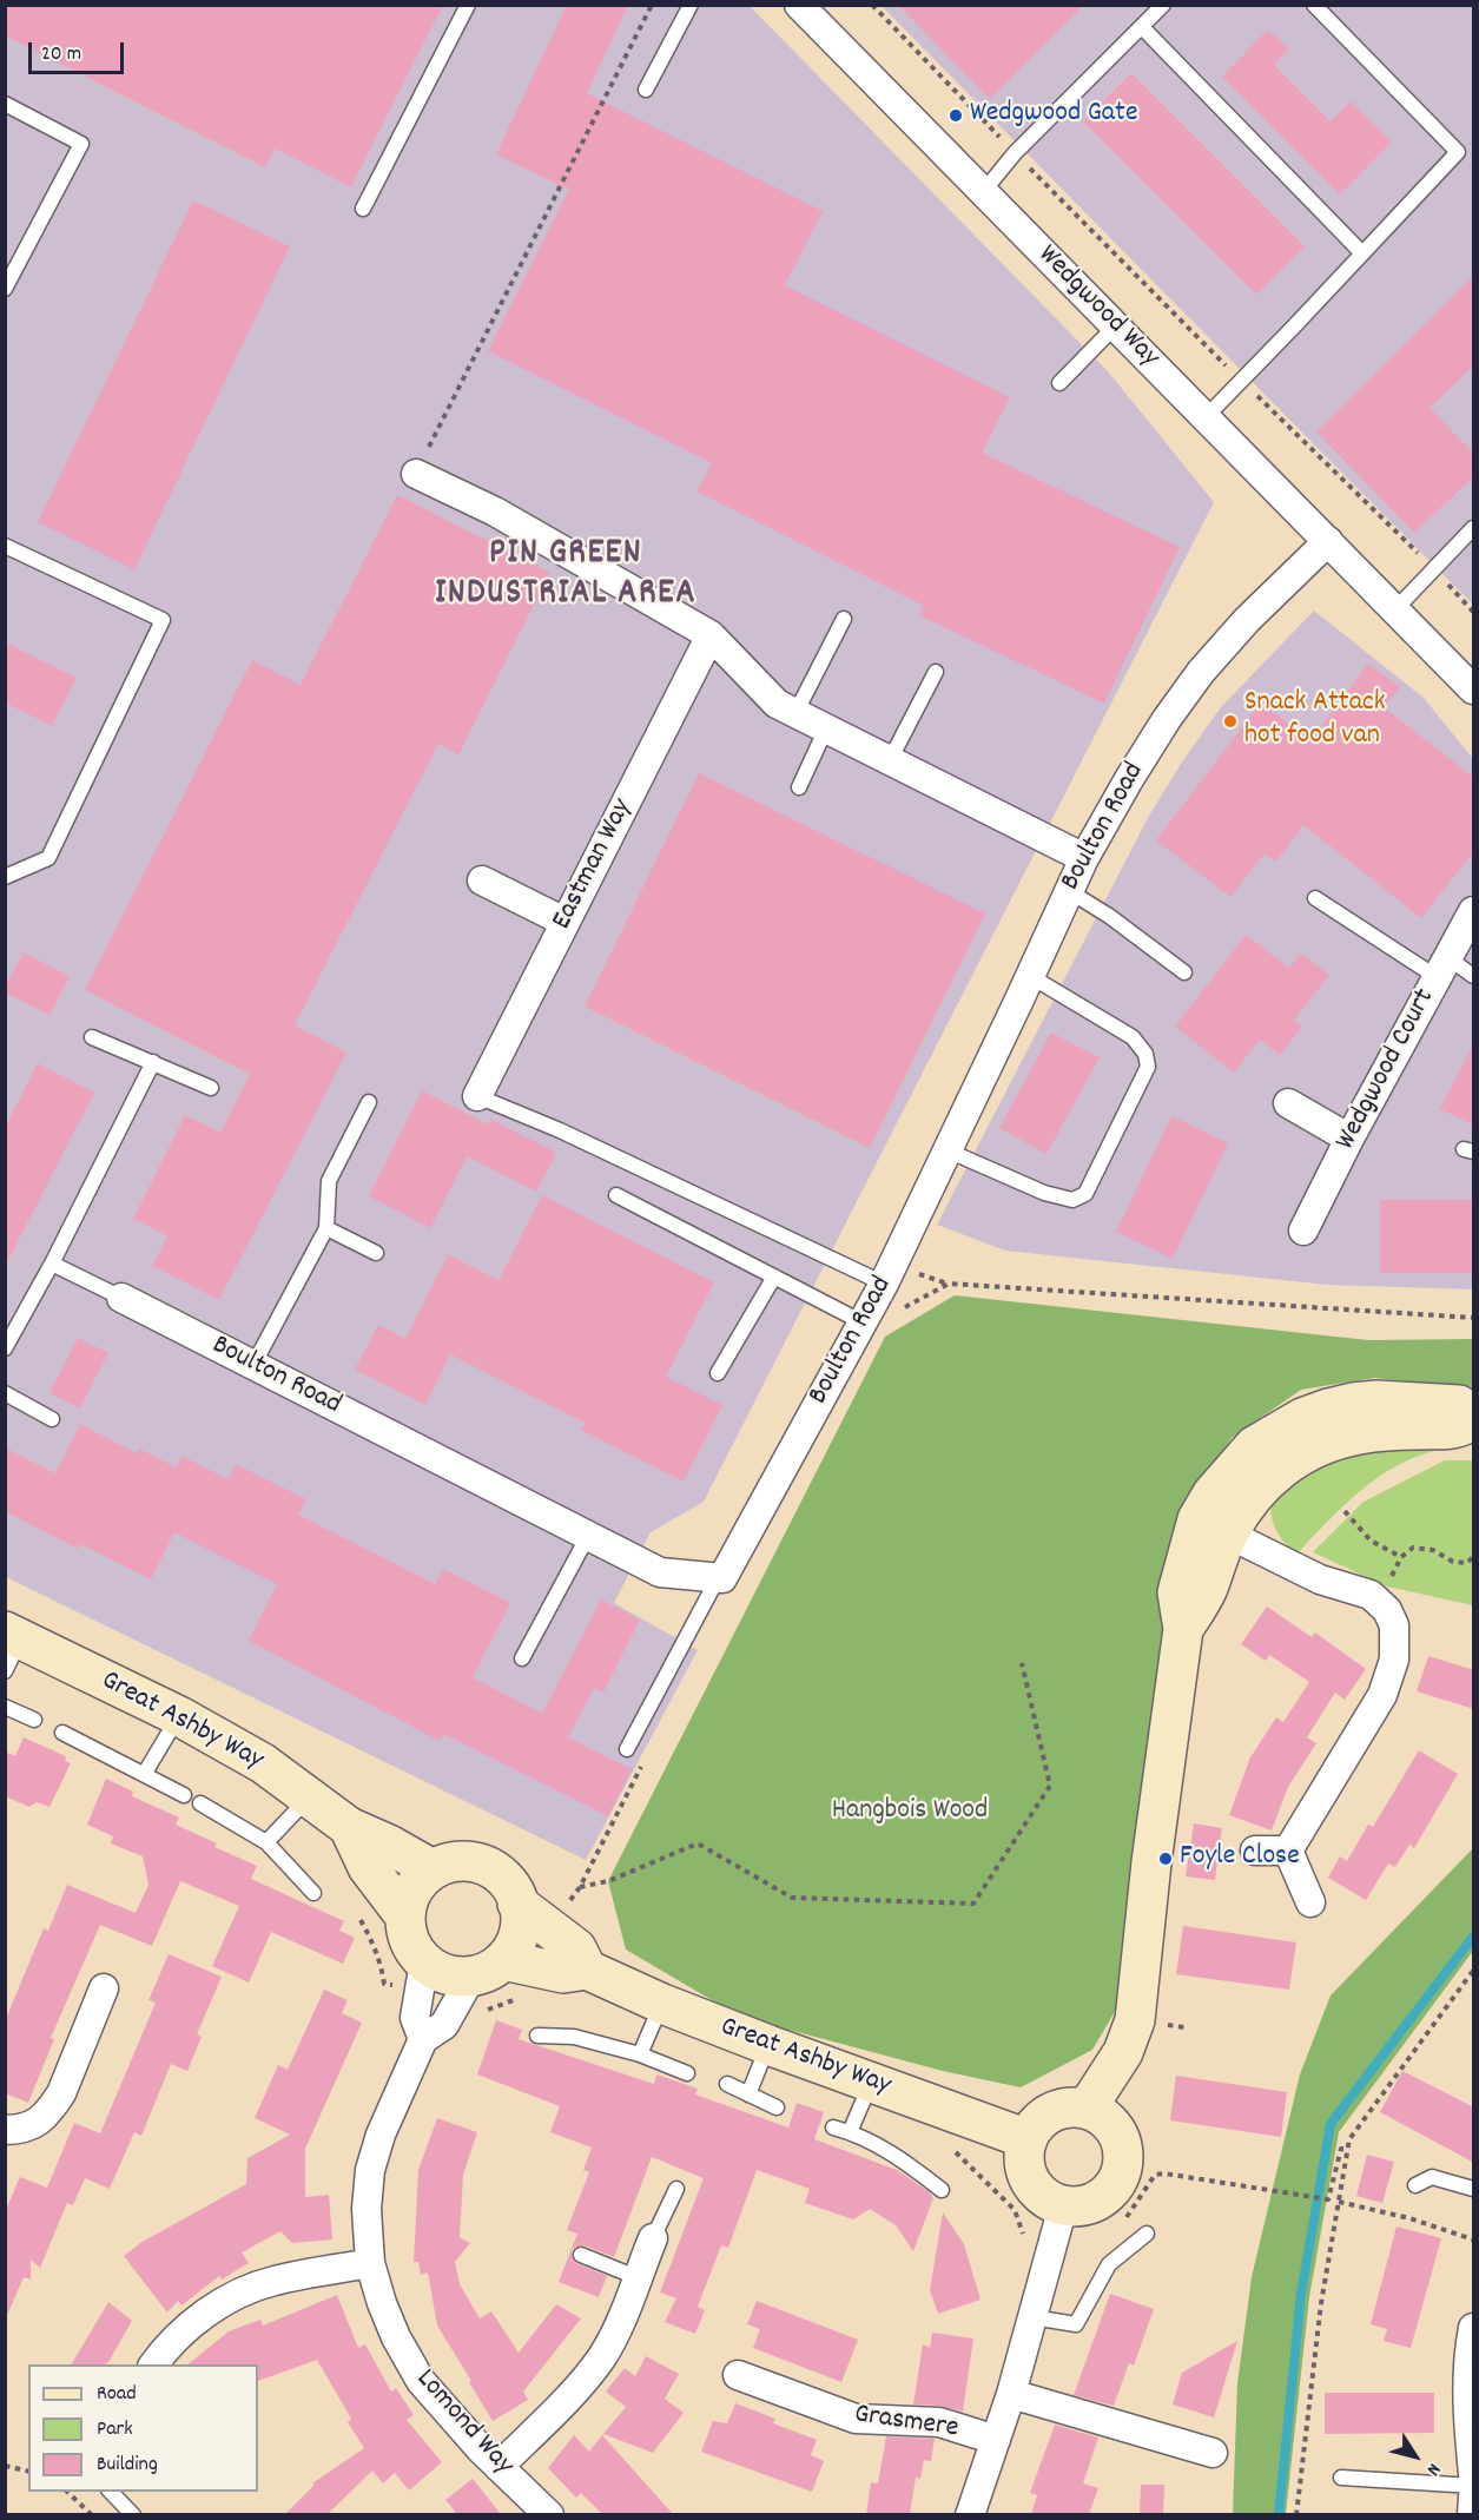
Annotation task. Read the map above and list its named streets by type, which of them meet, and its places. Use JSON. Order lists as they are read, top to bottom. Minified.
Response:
{"streets":{"street":["Wedgwood Way","Boulton Road","Eastman Way","Wedgwood Court","Great Ashby Way","Lomond Way","Grasmere"]},"crossings":[["Wedgwood Way","Boulton Road"],["Great Ashby Way","Lomond Way"],["Great Ashby Way","Grasmere"]],"districts":["PIN GREEN INDUSTRIAL AREA"],"parks":["Hangbois Wood"],"places":["Wedgwood Gate","Snack Attack hot food van","Foyle Close"],"legend":["Road","Park","Building"],"scale_bar":"20 m","north":"bottom right"}
